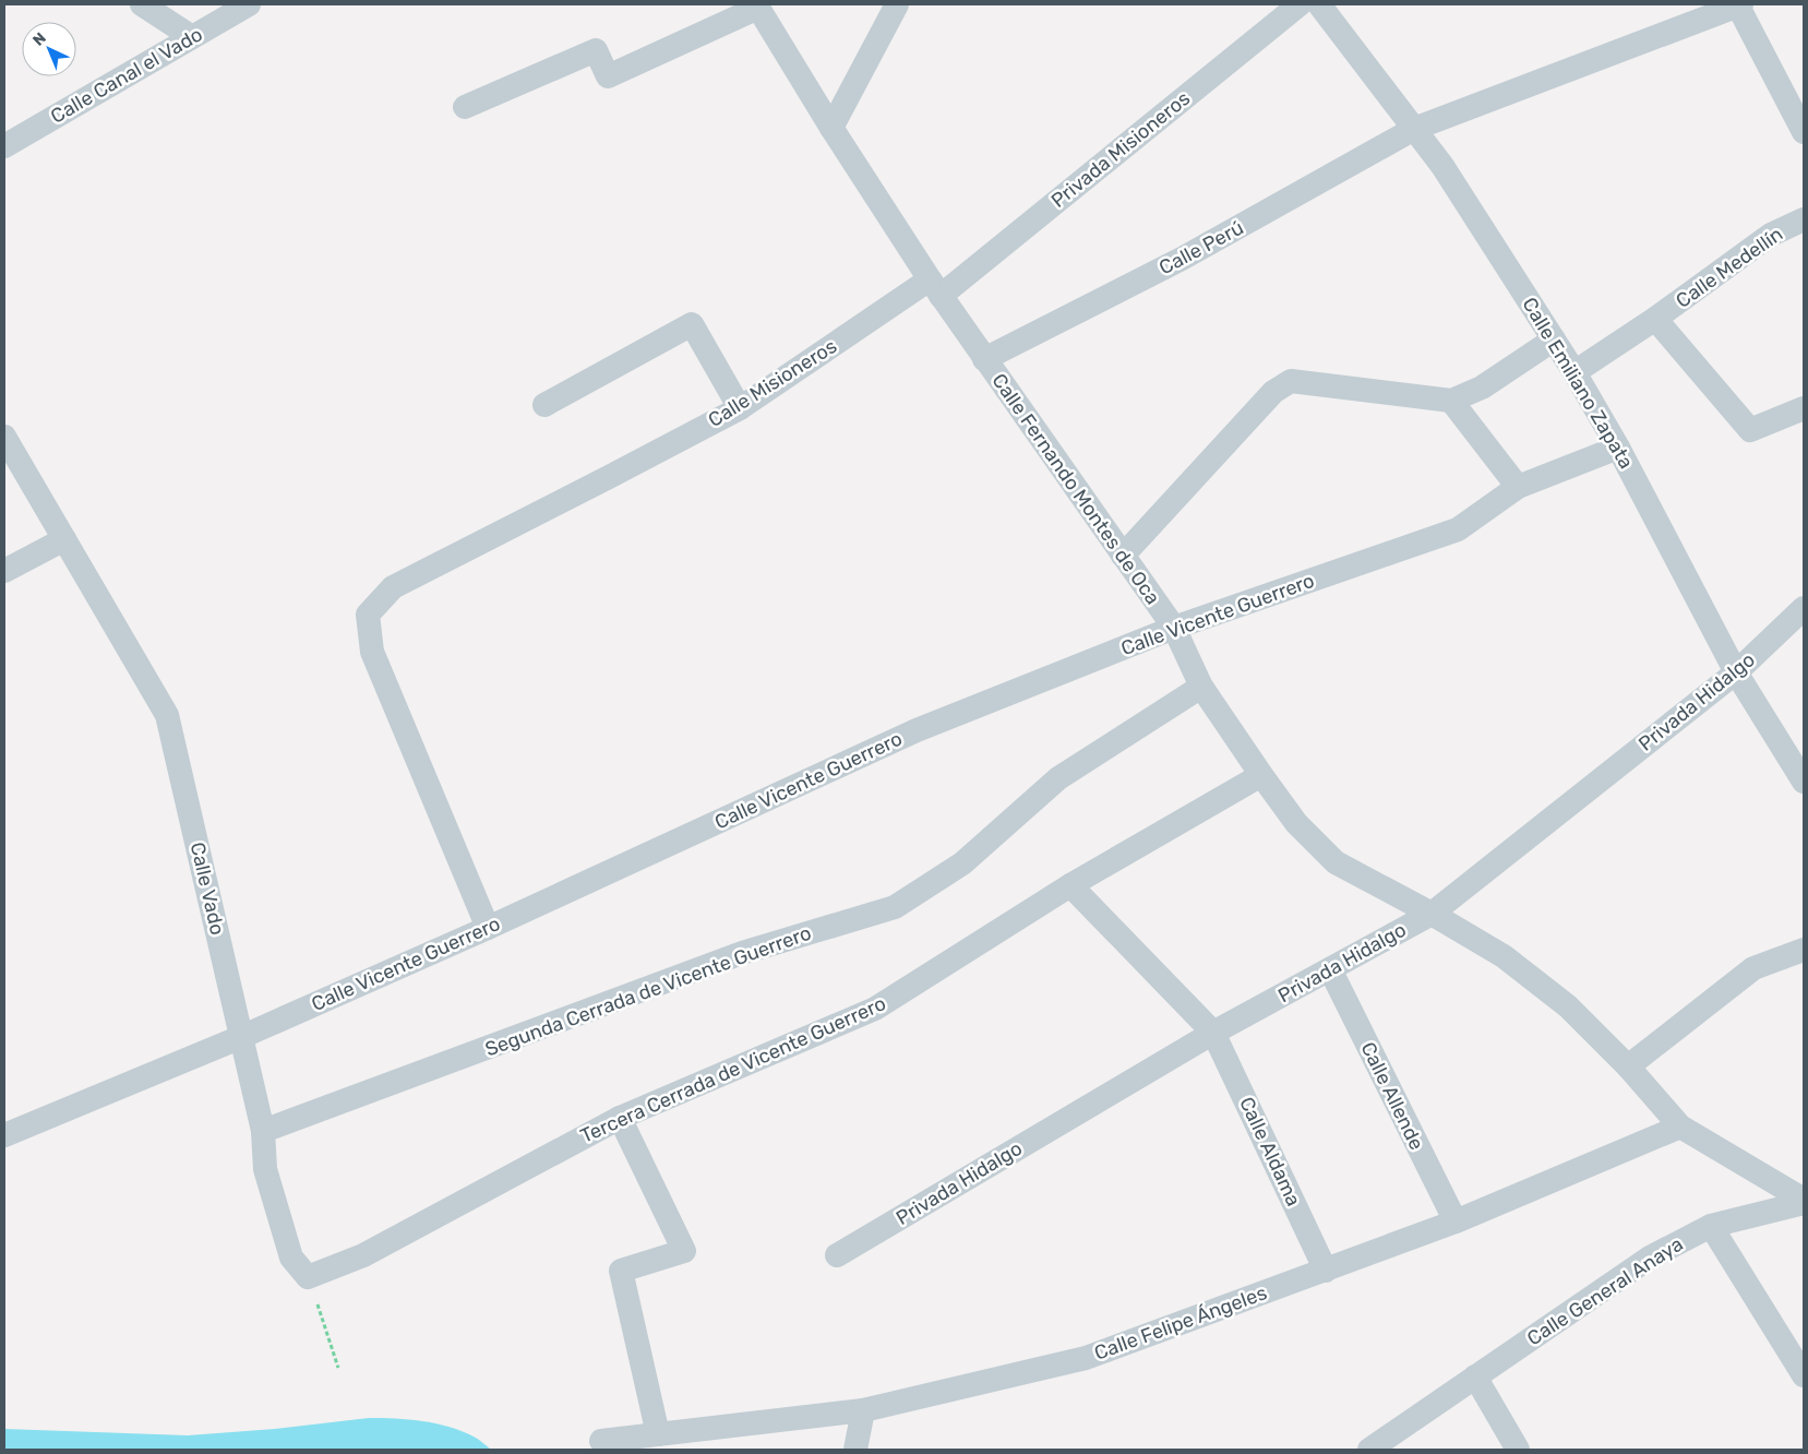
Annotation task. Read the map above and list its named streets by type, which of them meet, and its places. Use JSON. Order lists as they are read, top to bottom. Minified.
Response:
{"streets":{"street":["Calle Canal el Vado","Privada Misioneros","Calle Perú","Calle Medellín","Calle Misioneros","Calle Emiliano Zapata","Calle Fernando Montes de Oca","Calle Vicente Guerrero","Privada Hidalgo","Calle Vado","Segunda Cerrada de Vicente Guerrero","Tercera Cerrada de Vicente Guerrero","Calle Allende","Calle Aldama","Calle General Anaya","Calle Felipe Ángeles"]},"crossings":[["Privada Misioneros","Calle Misioneros"],["Privada Misioneros","Calle Fernando Montes de Oca"],["Calle Perú","Calle Emiliano Zapata"],["Calle Perú","Calle Fernando Montes de Oca"],["Calle Medellín","Calle Emiliano Zapata"],["Calle Misioneros","Calle Fernando Montes de Oca"],["Calle Misioneros","Calle Vicente Guerrero"],["Calle Emiliano Zapata","Calle Vicente Guerrero"],["Calle Emiliano Zapata","Privada Hidalgo"],["Calle Fernando Montes de Oca","Calle Vicente Guerrero"],["Calle Fernando Montes de Oca","Privada Hidalgo"],["Calle Fernando Montes de Oca","Segunda Cerrada de Vicente Guerrero"],["Calle Fernando Montes de Oca","Tercera Cerrada de Vicente Guerrero"],["Calle Fernando Montes de Oca","Calle General Anaya"],["Calle Fernando Montes de Oca","Calle Felipe Ángeles"],["Calle Vicente Guerrero","Calle Vado"],["Privada Hidalgo","Calle Allende"],["Privada Hidalgo","Calle Aldama"],["Calle Vado","Segunda Cerrada de Vicente Guerrero"],["Calle Vado","Tercera Cerrada de Vicente Guerrero"],["Tercera Cerrada de Vicente Guerrero","Calle Aldama"],["Calle Allende","Calle Felipe Ángeles"],["Calle Aldama","Calle Felipe Ángeles"]],"north":"top left"}
